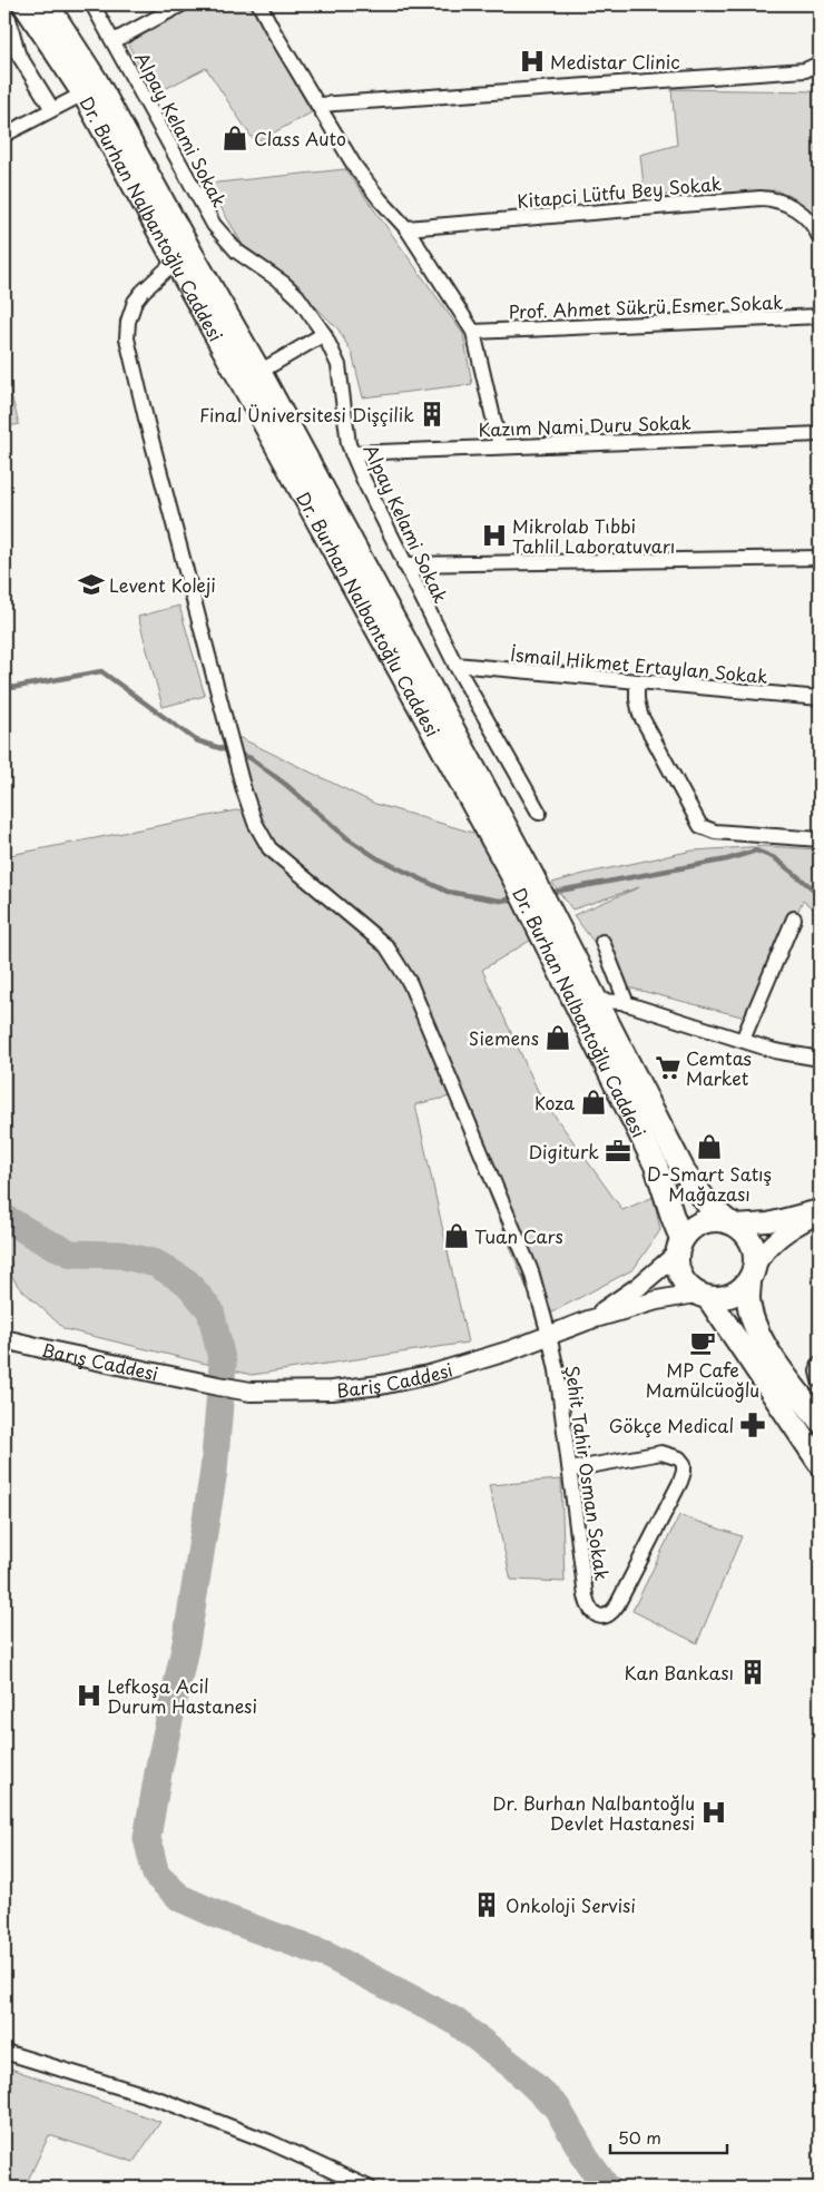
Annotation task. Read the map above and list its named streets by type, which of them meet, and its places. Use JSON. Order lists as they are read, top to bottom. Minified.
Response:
{"streets":{"main road":["Dr. Burhan Nalbantoğlu Caddesi"],"street":["Alpay Kelami Sokak","Kitapci Lütfu Bey Sokak","Prof. Ahmet Sükrü Esmer Sokak","Kazım Nami Duru Sokak","İsmail Hikmet Ertaylan Sokak","Barış Caddesi","Bariş Caddesi","Şehit Tahir Osman Sokak"]},"crossings":[["Alpay Kelami Sokak","Kazım Nami Duru Sokak"],["Alpay Kelami Sokak","İsmail Hikmet Ertaylan Sokak"],["Dr. Burhan Nalbantoğlu Caddesi","Bariş Caddesi"],["Dr. Burhan Nalbantoğlu Caddesi","Şehit Tahir Osman Sokak"],["Barış Caddesi","Bariş Caddesi"],["Bariş Caddesi","Şehit Tahir Osman Sokak"]],"places":{"hospital":["Medistar Clinic","Mikrolab Tıbbi Tahlil Laboratuvarı","Lefkoşa Acil Durum Hastanesi","Dr. Burhan Nalbantoğlu Devlet Hastanesi"],"shop":["Class Auto","Siemens","Koza","D-Smart Satış Mağazası","Tuan Cars"],"building":["Final Üniversitesi Dişçilik","Kan Bankası","Onkoloji Servisi"],"school or university":["Levent Koleji"],"supermarket":["Cemtas Market"],"office":["Digiturk"],"cafe":["MP Cafe Mamülcüoğlu"],"pharmacy":["Gökçe Medical"]},"scale_bar":"50 m"}
